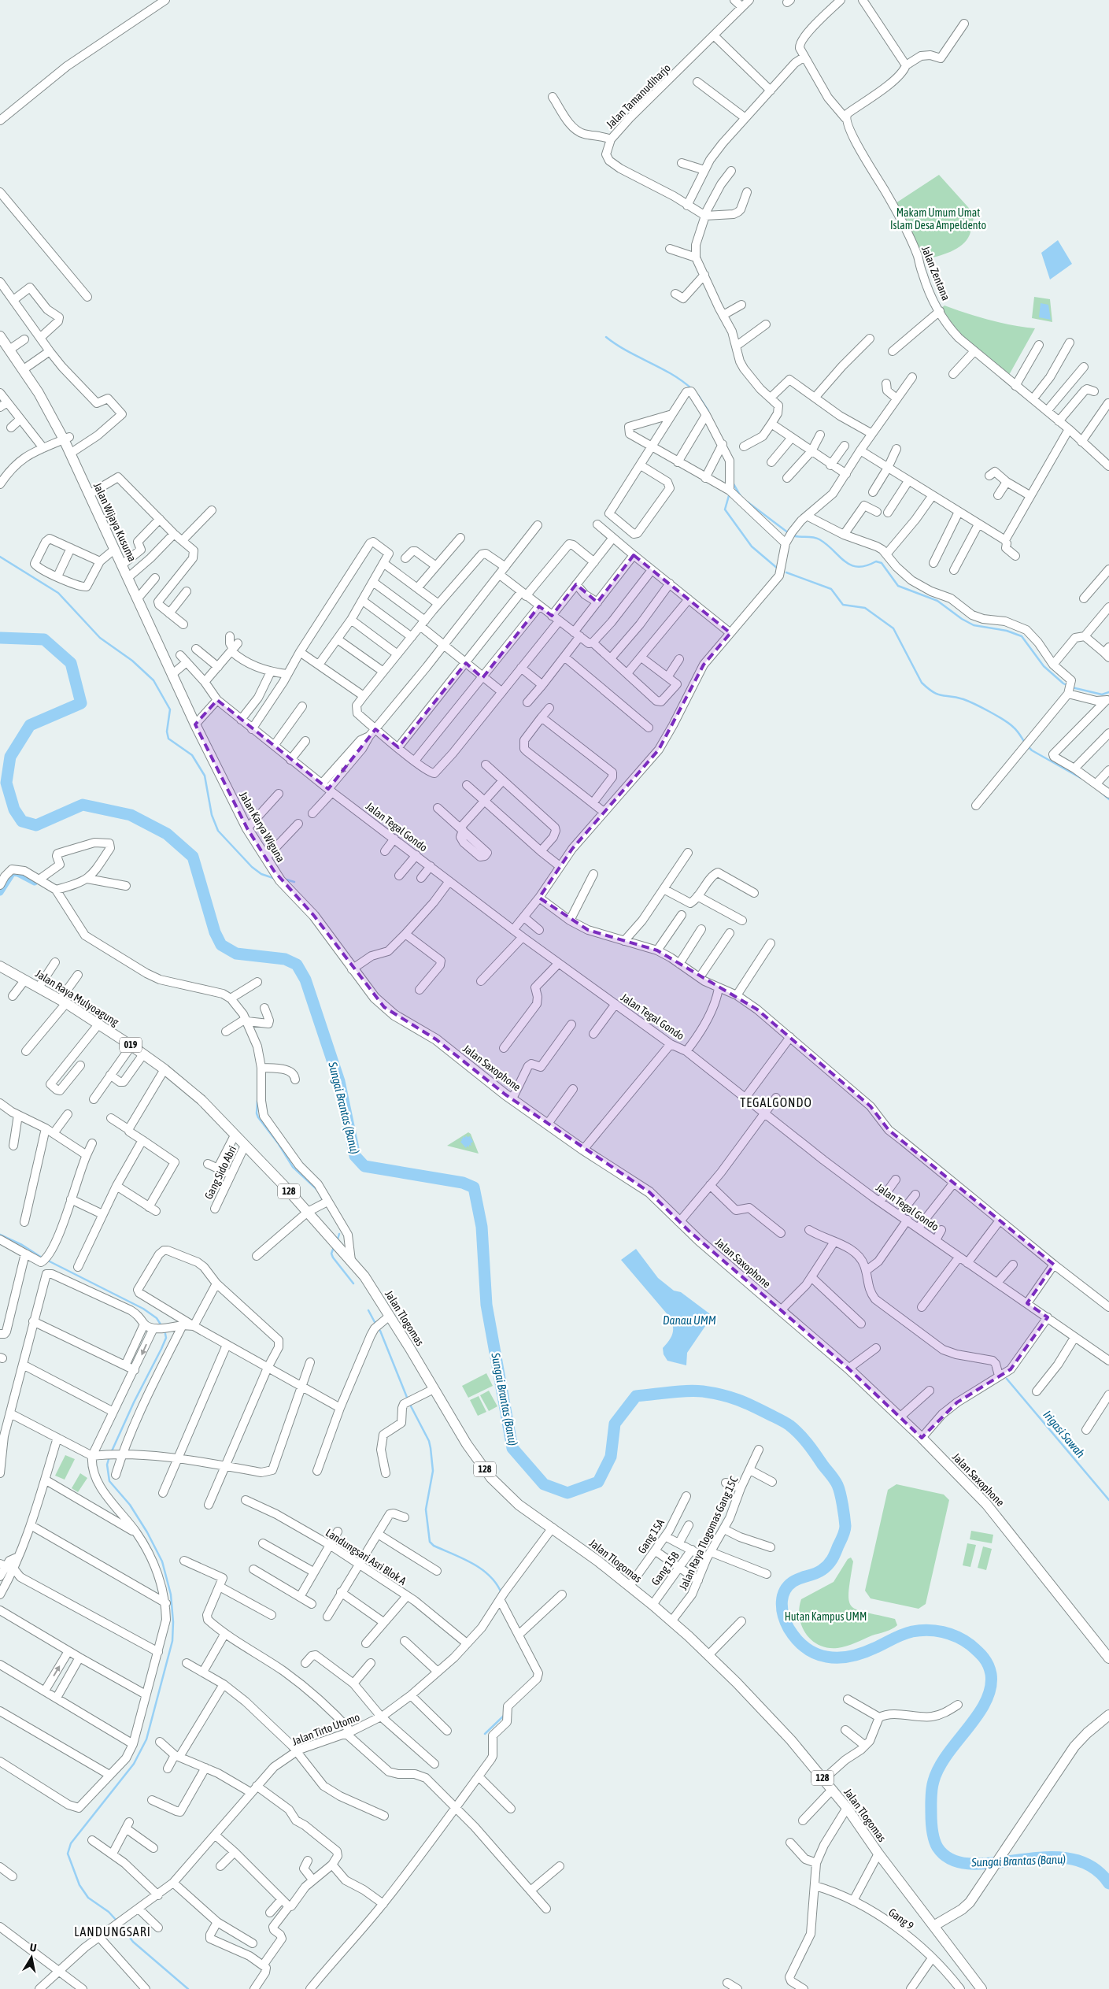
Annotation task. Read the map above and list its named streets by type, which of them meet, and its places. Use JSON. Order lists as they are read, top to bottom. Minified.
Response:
{"streets":{"main road":["Jalan Wijaya Kusuma","Jalan Karya Wiguna","Jalan Raya Mulyoagung","019","Jalan Saxophone","128","Jalan Tlogomas"],"street":["Jalan Tamanudiharjo","Jalan Zentana","Jalan Tegal Gondo","Gang Sido Abri","Jalan Raya Tlogomas Gang 15C","Gang 15A","Landungsari Asri Blok A","Gang 15B","Jalan Tirto Utomo","Gang 9"]},"crossings":[["Jalan Wijaya Kusuma","Jalan Karya Wiguna"],["Jalan Karya Wiguna","Jalan Saxophone"],["Jalan Raya Mulyoagung","Gang Sido Abri"],["Jalan Raya Mulyoagung","Jalan Tlogomas"],["Gang Sido Abri","Jalan Tlogomas"],["Jalan Tlogomas","Jalan Raya Tlogomas Gang 15C"],["Jalan Tlogomas","Gang 15A"],["Jalan Tlogomas","Gang 15B"],["Jalan Tlogomas","Jalan Tirto Utomo"],["Gang 15A","Gang 15B"],["Landungsari Asri Blok A","Jalan Tirto Utomo"]],"districts":["TEGALGONDO","LANDUNGSARI"],"water":["Sungai Brantas (Banu)","Danau UMM","Irigasi Sawah"],"parks":["Makam Umum Umat Islam Desa Ampeldento","Hutan Kampus UMM"],"north":"top"}
